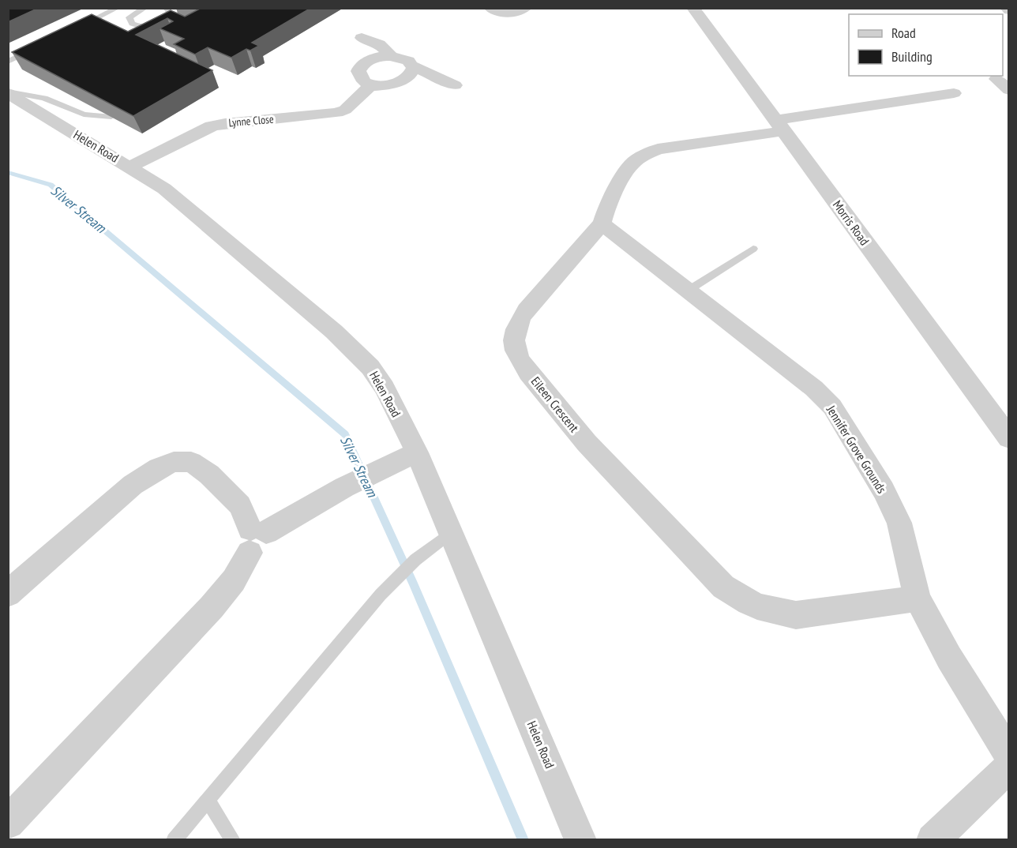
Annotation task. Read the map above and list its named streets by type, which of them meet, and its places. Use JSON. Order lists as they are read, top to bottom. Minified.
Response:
{"streets":{"street":["Lynne Close","Helen Road","Morris Road","Eileen Crescent","Jennifer Grove Grounds"]},"crossings":[["Lynne Close","Helen Road"],["Morris Road","Eileen Crescent"],["Eileen Crescent","Jennifer Grove Grounds"]],"water":["Silver Stream"],"legend":["Road","Building"]}
